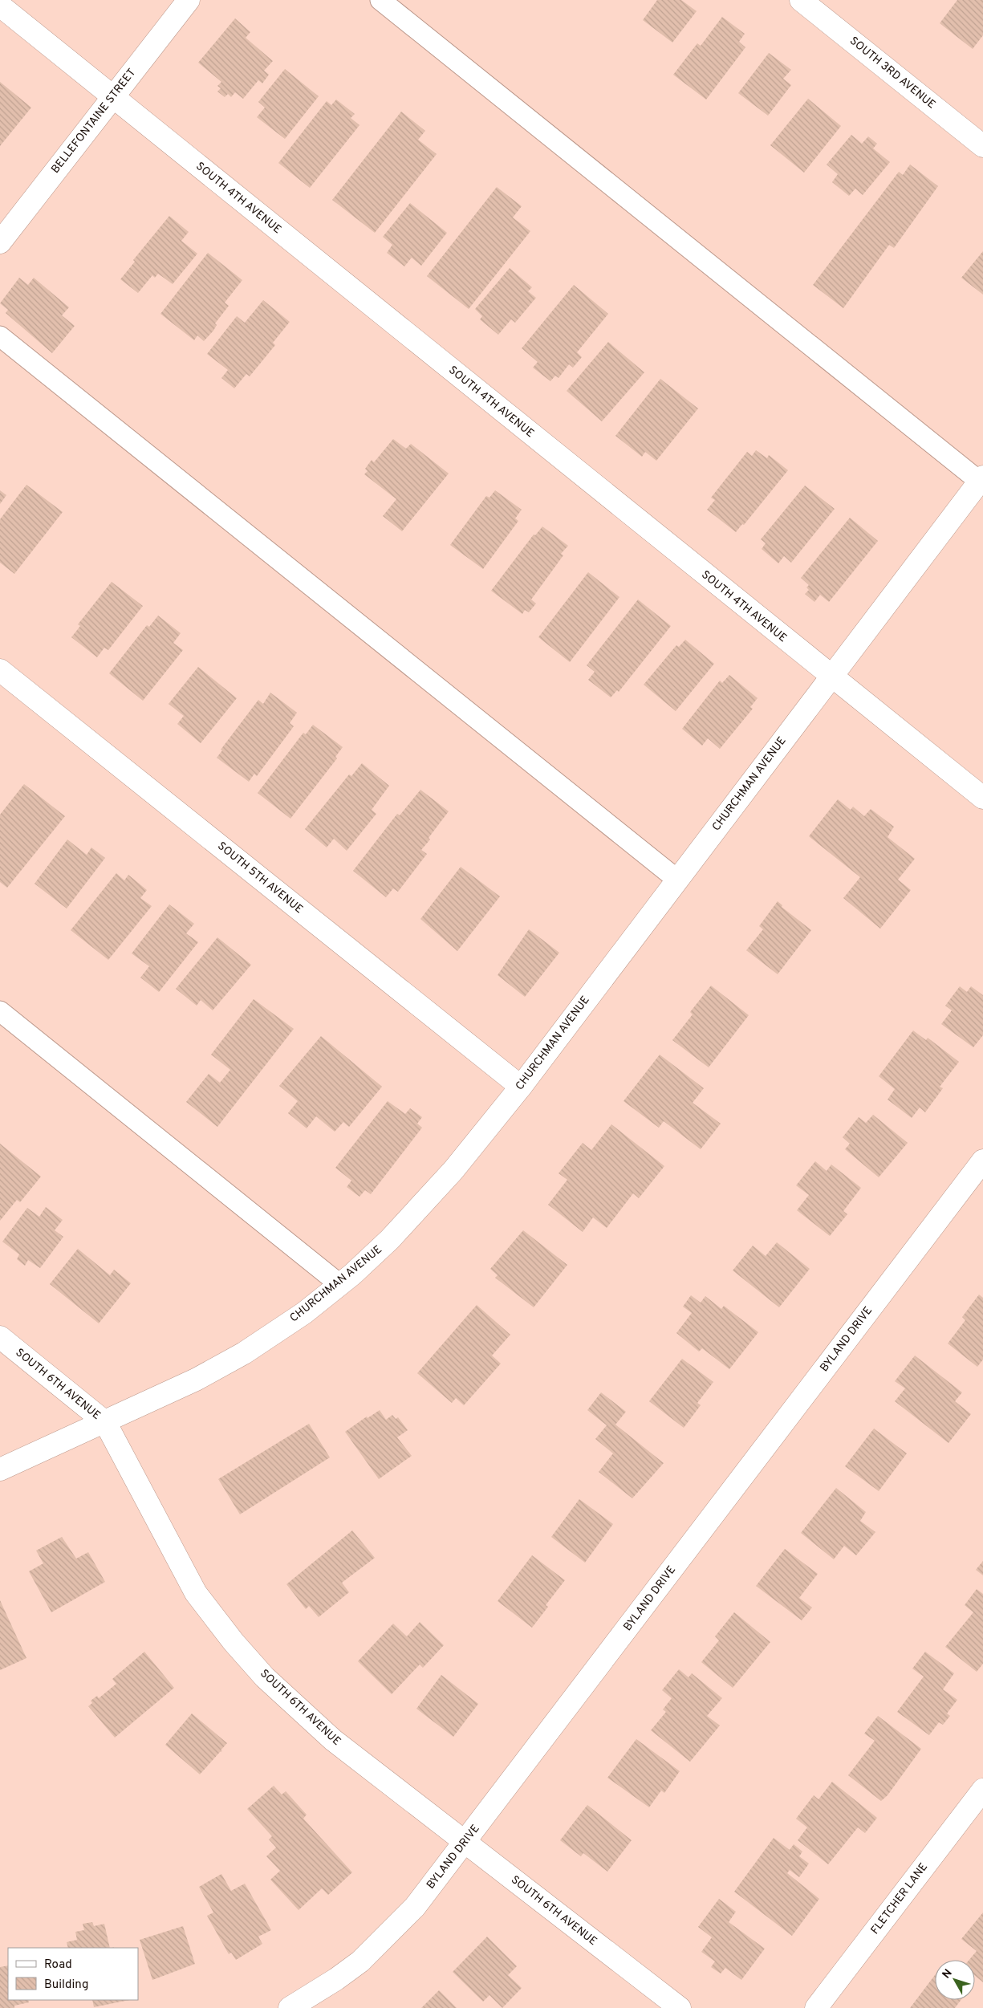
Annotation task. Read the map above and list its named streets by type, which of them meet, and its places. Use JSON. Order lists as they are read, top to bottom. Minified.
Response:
{"streets":{"street":["SOUTH 3RD AVENUE","BELLEFONTAINE STREET","SOUTH 4TH AVENUE","CHURCHMAN AVENUE","SOUTH 5TH AVENUE","BYLAND DRIVE","SOUTH 6TH AVENUE","FLETCHER LANE"]},"crossings":[["BELLEFONTAINE STREET","SOUTH 4TH AVENUE"],["SOUTH 4TH AVENUE","CHURCHMAN AVENUE"],["CHURCHMAN AVENUE","SOUTH 5TH AVENUE"],["CHURCHMAN AVENUE","SOUTH 6TH AVENUE"],["BYLAND DRIVE","SOUTH 6TH AVENUE"]],"legend":["Road","Building"],"north":"top left"}
